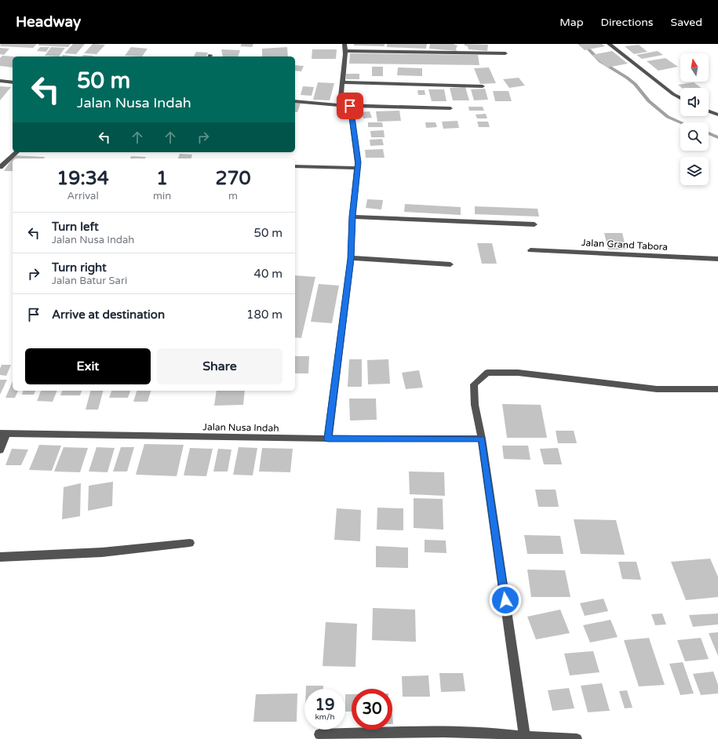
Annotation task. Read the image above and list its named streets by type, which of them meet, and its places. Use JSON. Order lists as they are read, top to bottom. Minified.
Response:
{"streets":{"street":["Jalan Grand Tabora","Jalan Nusa Indah"]},"north":"top","page":{"header":"Headway","nav":["Map","Directions","Saved"],"turn":["50 m","Jalan Nusa Indah"],"eta":["19:34","Arrival","1","min","270","m"],"list":[{"name":"Turn left","note":"Jalan Nusa Indah","value":"50 m"},{"name":"Turn right","note":"Jalan Batur Sari","value":"40 m"},{"name":"Arrive at destination","value":"180 m"}],"buttons":["Exit","Share"],"speed":"19 km/h","limit":"30"}}
